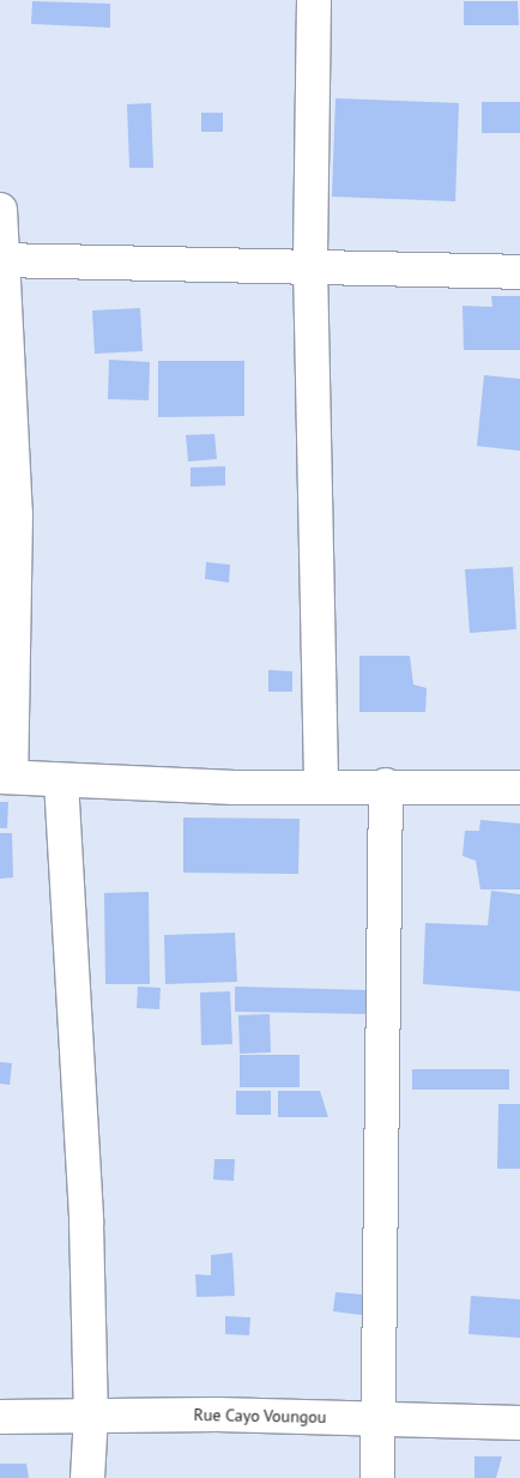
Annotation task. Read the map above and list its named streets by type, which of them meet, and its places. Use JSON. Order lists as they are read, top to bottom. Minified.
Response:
{"streets":{"street":["Rue Cayo Voungou"]}}
